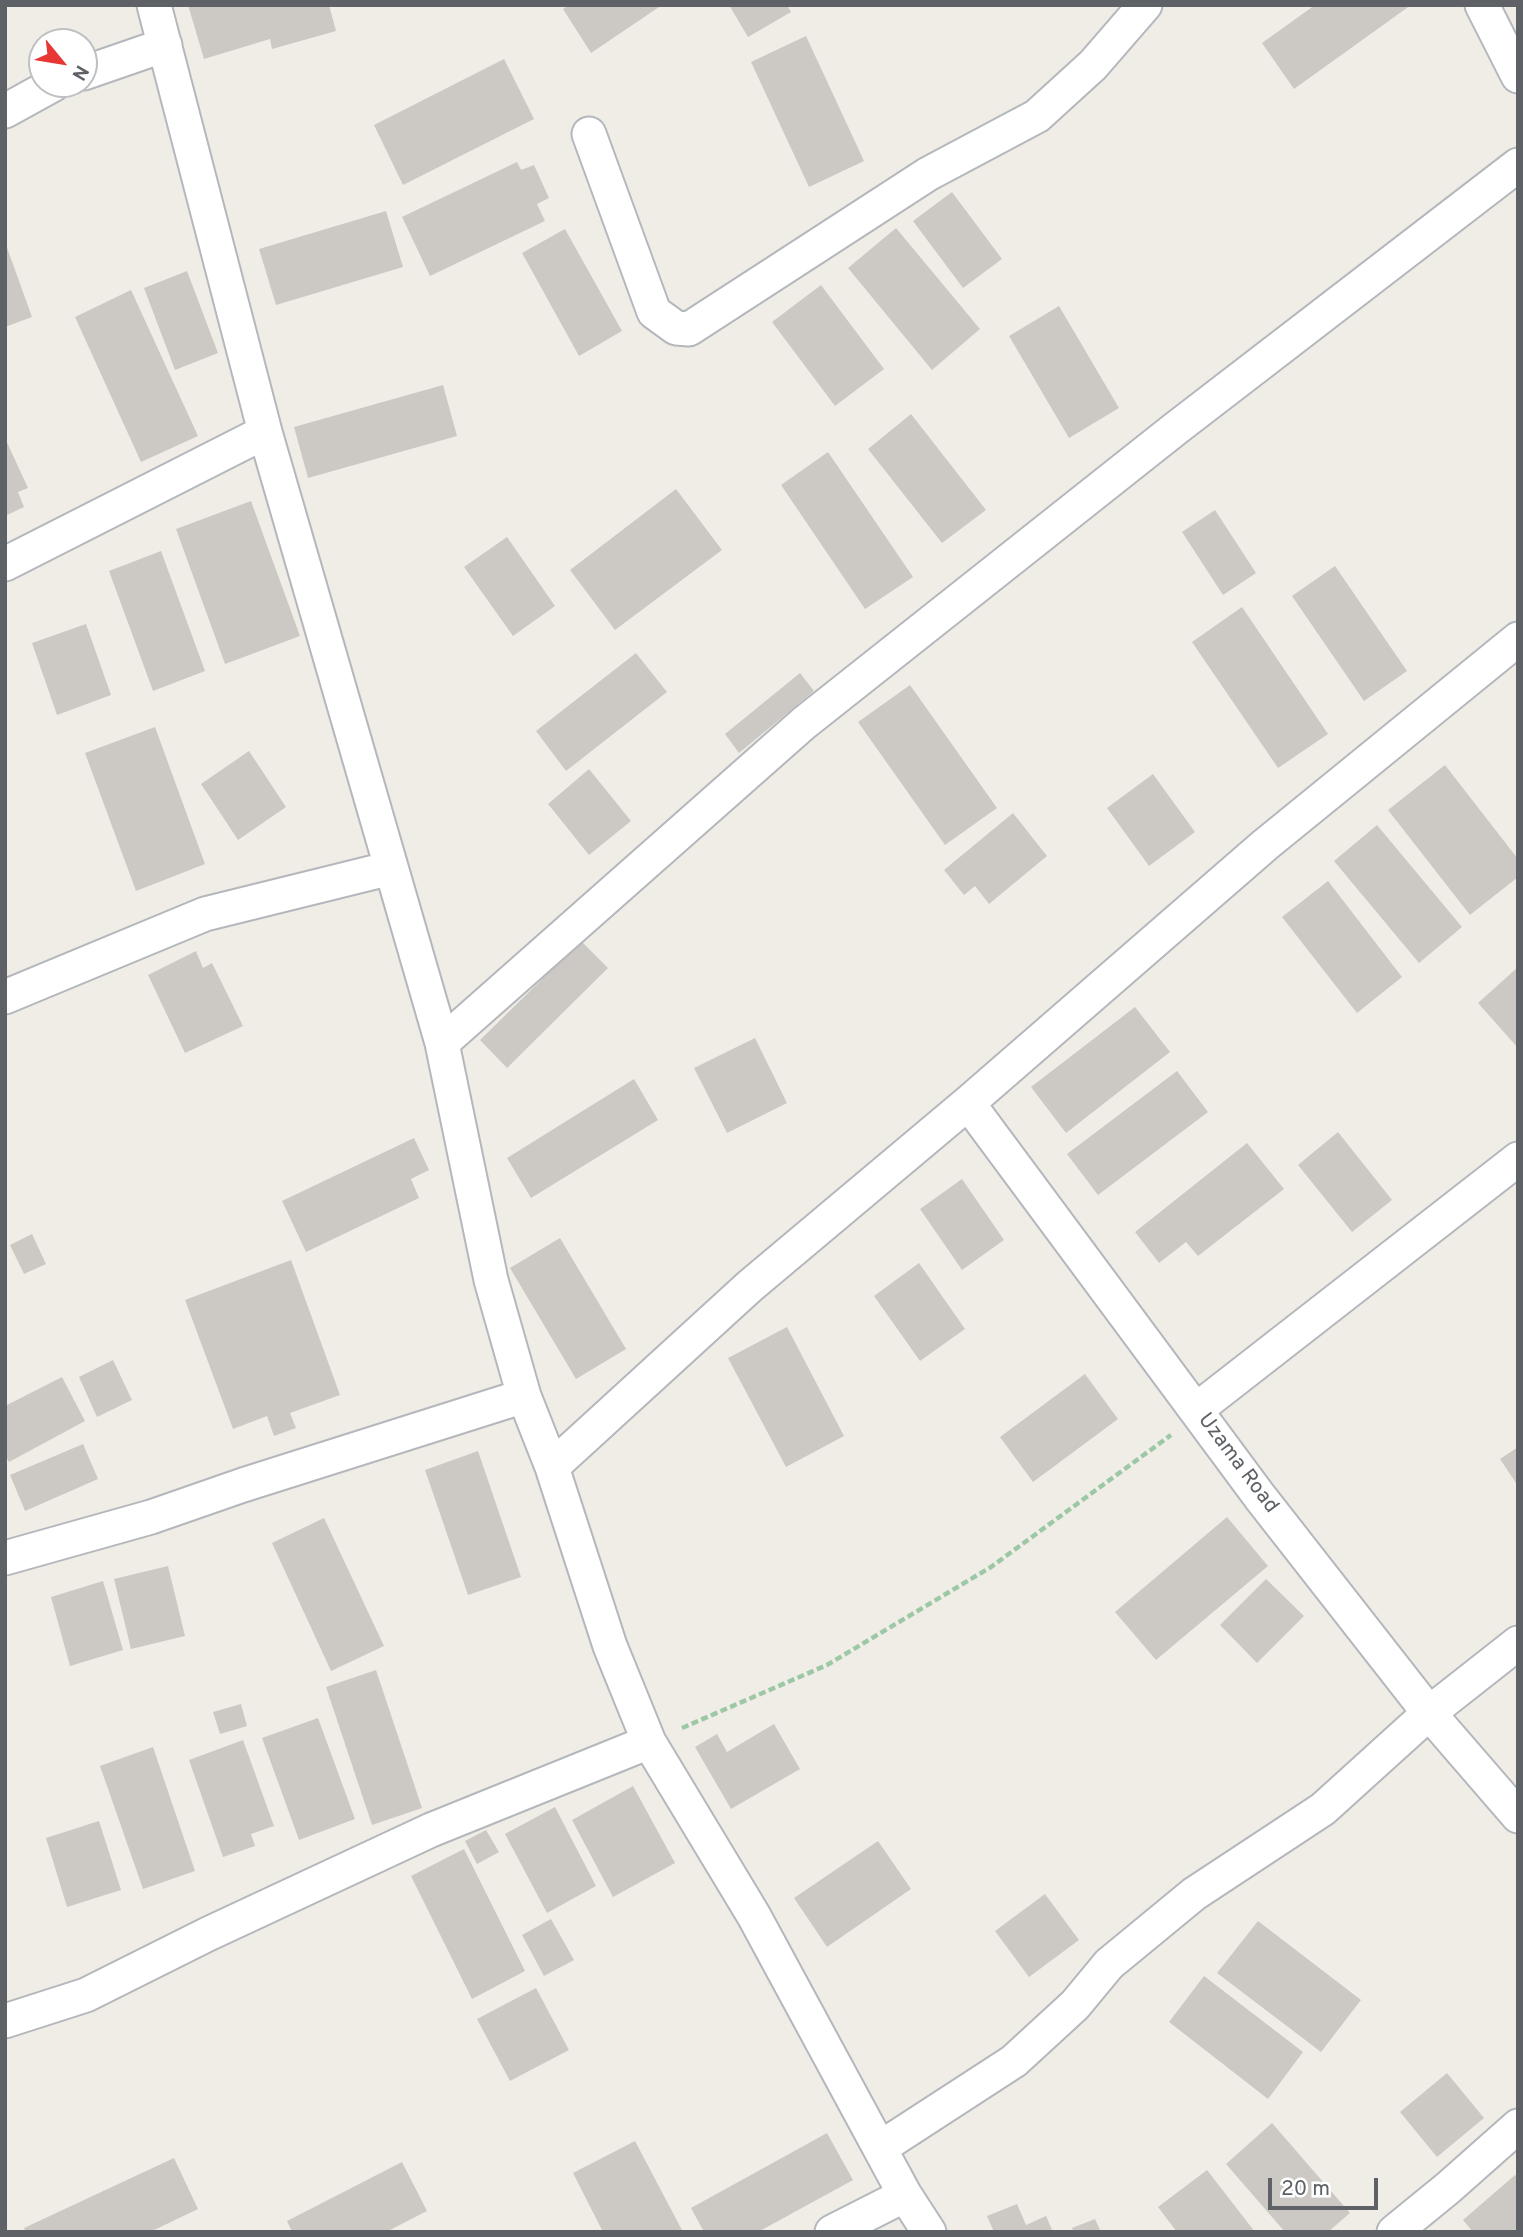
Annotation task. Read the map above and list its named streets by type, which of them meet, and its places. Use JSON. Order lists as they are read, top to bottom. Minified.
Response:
{"streets":{"street":["Uzama Road"]},"scale_bar":"20 m","north":"bottom right"}
